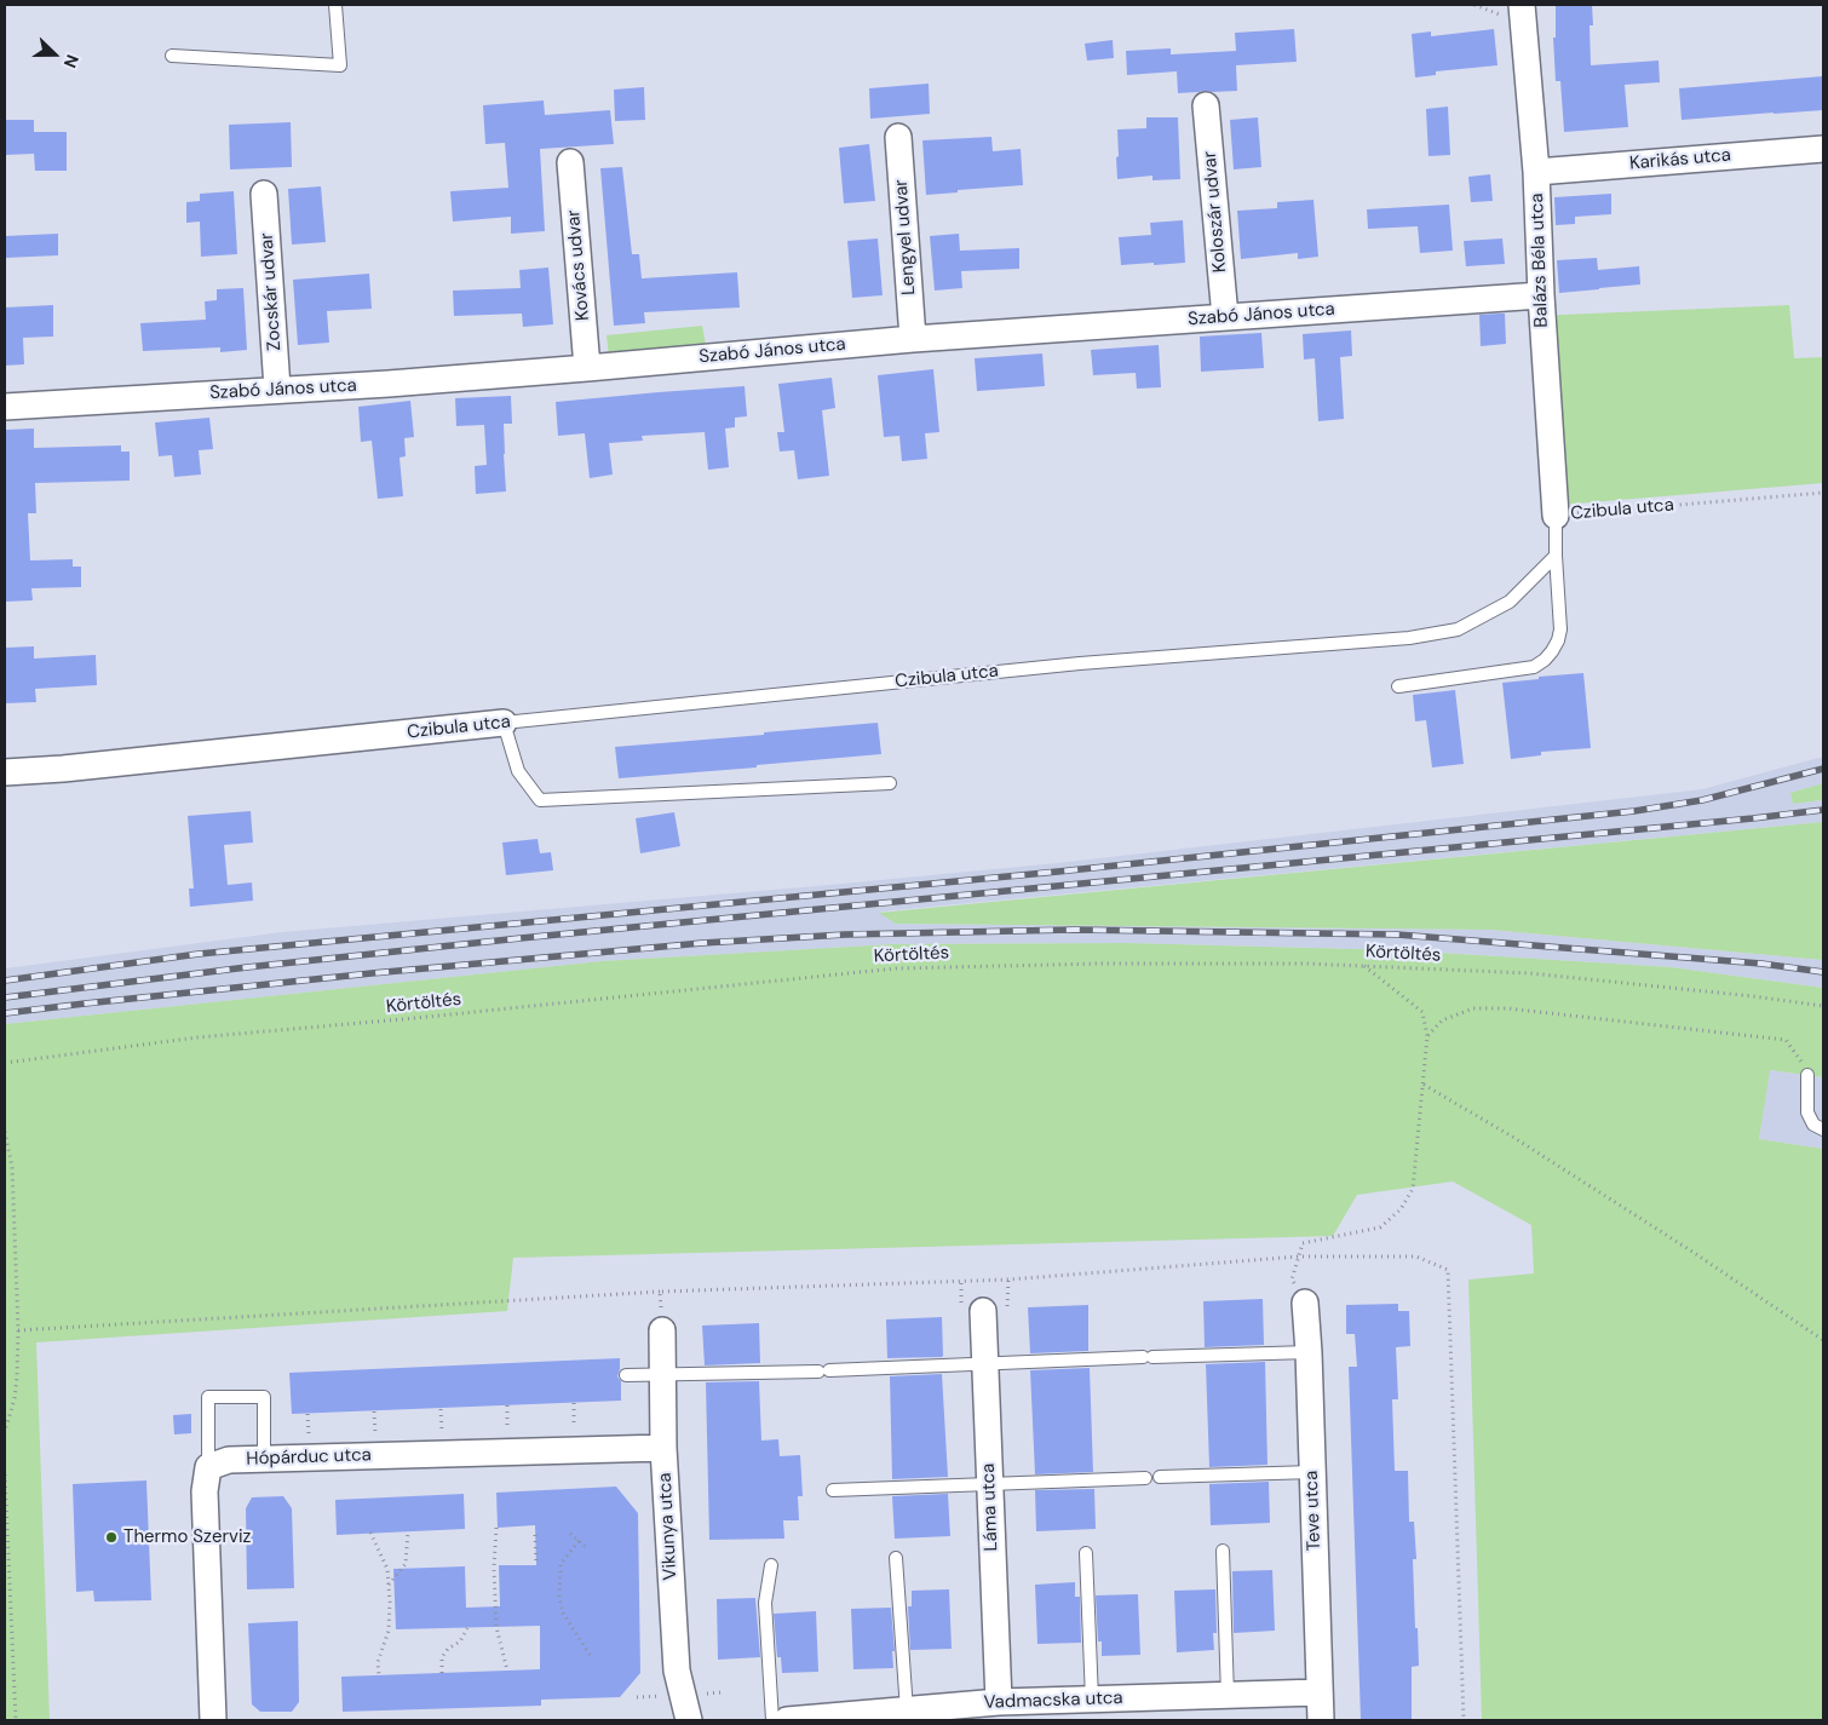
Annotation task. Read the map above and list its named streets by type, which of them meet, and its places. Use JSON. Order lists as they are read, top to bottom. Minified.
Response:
{"streets":{"street":["Karikás utca","Koloszár udvar","Lengyel udvar","Balázs Béla utca","Kovács udvar","Zocskár udvar","Szabó János utca","Czibula utca","Hópárduc utca","Láma utca","Teve utca","Vikunya utca","Vadmacska utca"],"path":["Körtöltés"]},"crossings":[["Karikás utca","Balázs Béla utca"],["Koloszár udvar","Szabó János utca"],["Lengyel udvar","Szabó János utca"],["Balázs Béla utca","Szabó János utca"],["Balázs Béla utca","Czibula utca"],["Kovács udvar","Szabó János utca"],["Zocskár udvar","Szabó János utca"],["Hópárduc utca","Vikunya utca"],["Láma utca","Vadmacska utca"],["Teve utca","Vadmacska utca"]],"places":["Thermo Szerviz"],"north":"right"}
